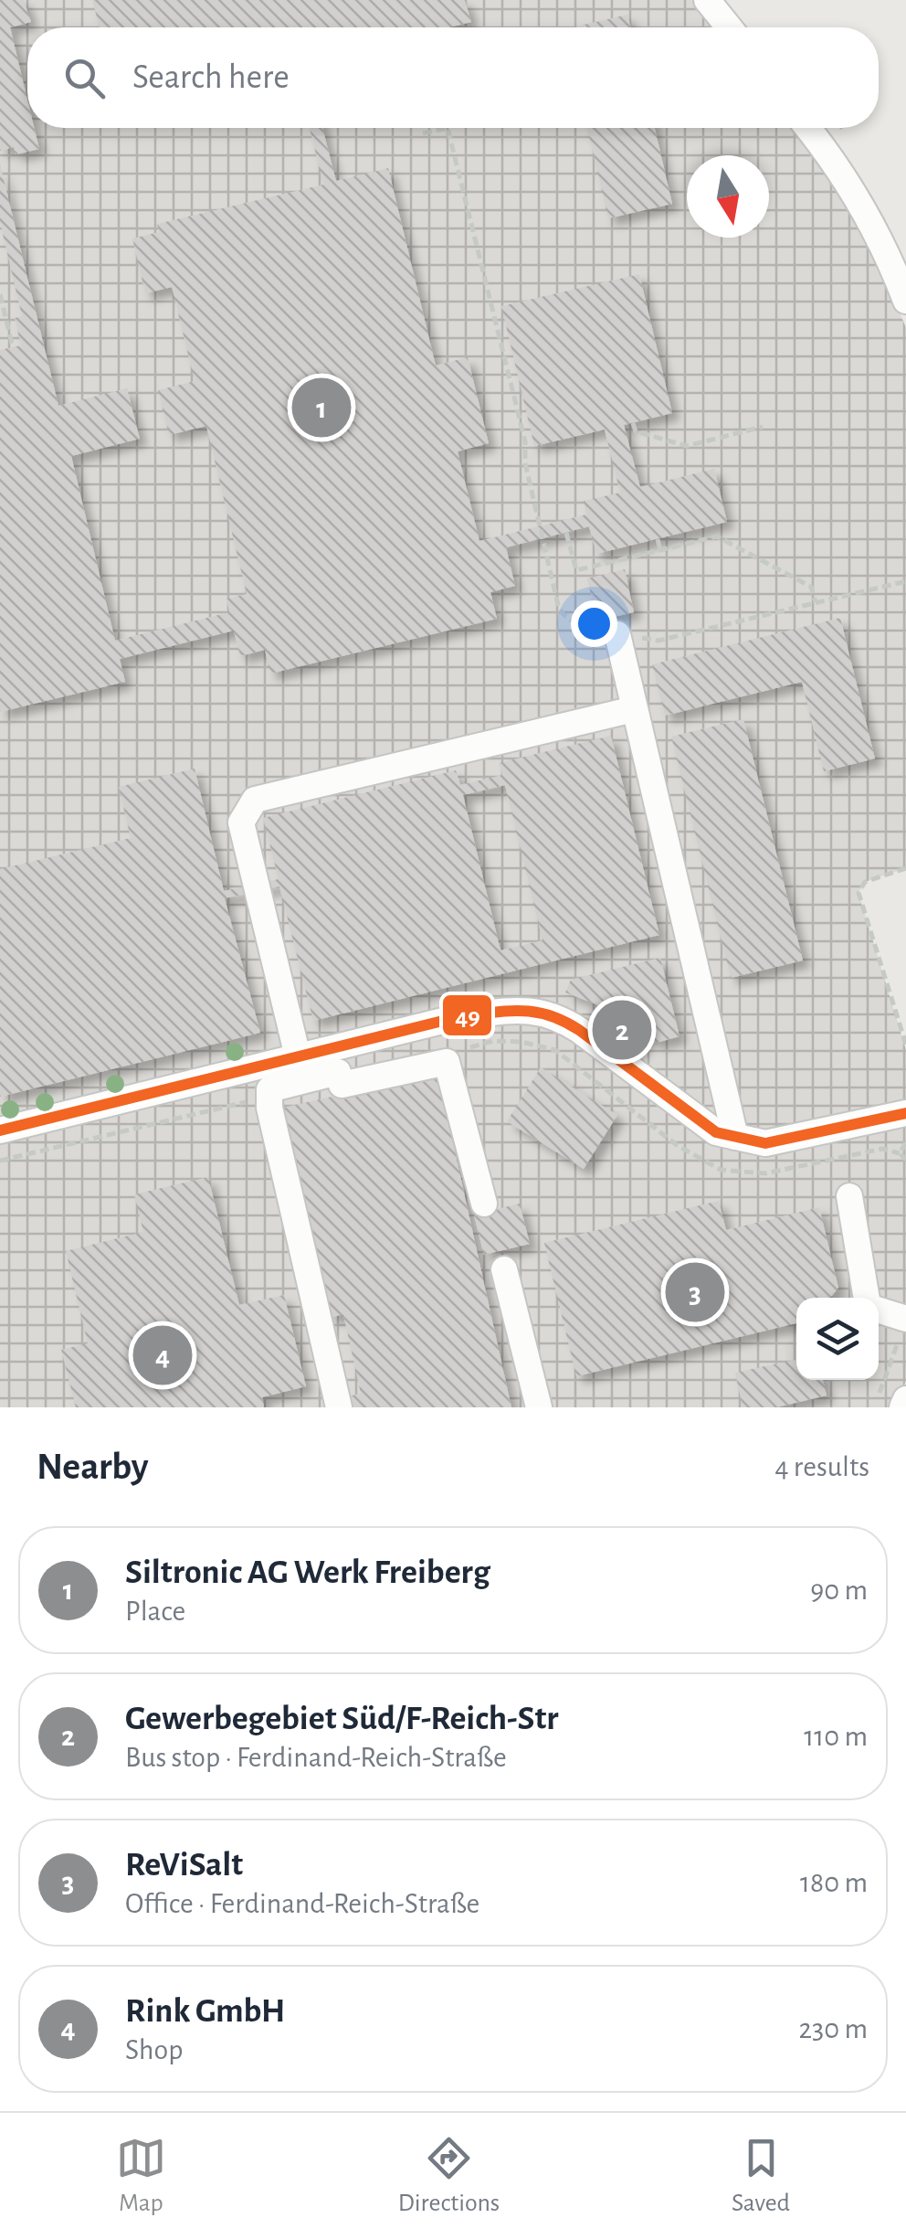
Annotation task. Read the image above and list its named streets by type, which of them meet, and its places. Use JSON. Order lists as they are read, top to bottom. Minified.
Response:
{"lines":["transit line 49"],"north":"bottom","page":{"search":"Search here","pins":["1","2","3","4"],"heading":["Nearby","4 results"],"list":[{"mark":"1","name":"Siltronic AG Werk Freiberg","note":"Place","value":"90 m"},{"mark":"2","name":"Gewerbegebiet Süd/F-Reich-Str","note":"Bus stop · Ferdinand-Reich-Straße","value":"110 m"},{"mark":"3","name":"ReViSalt","note":"Office · Ferdinand-Reich-Straße","value":"180 m"},{"mark":"4","name":"Rink GmbH","note":"Shop","value":"230 m"}],"nav":["Map","Directions","Saved"]}}
